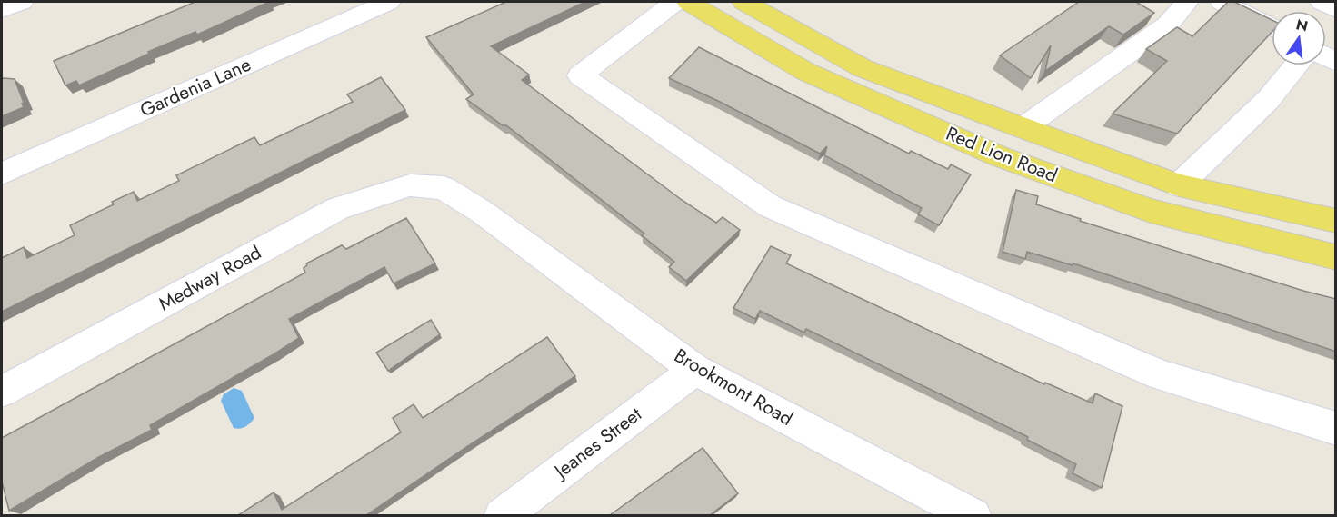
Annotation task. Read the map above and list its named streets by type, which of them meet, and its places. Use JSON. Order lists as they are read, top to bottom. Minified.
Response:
{"streets":{"main road":["Red Lion Road"],"street":["Gardenia Lane","Medway Road","Brookmont Road","Jeanes Street"]},"crossings":[["Medway Road","Brookmont Road"],["Brookmont Road","Jeanes Street"]],"north":"top"}
